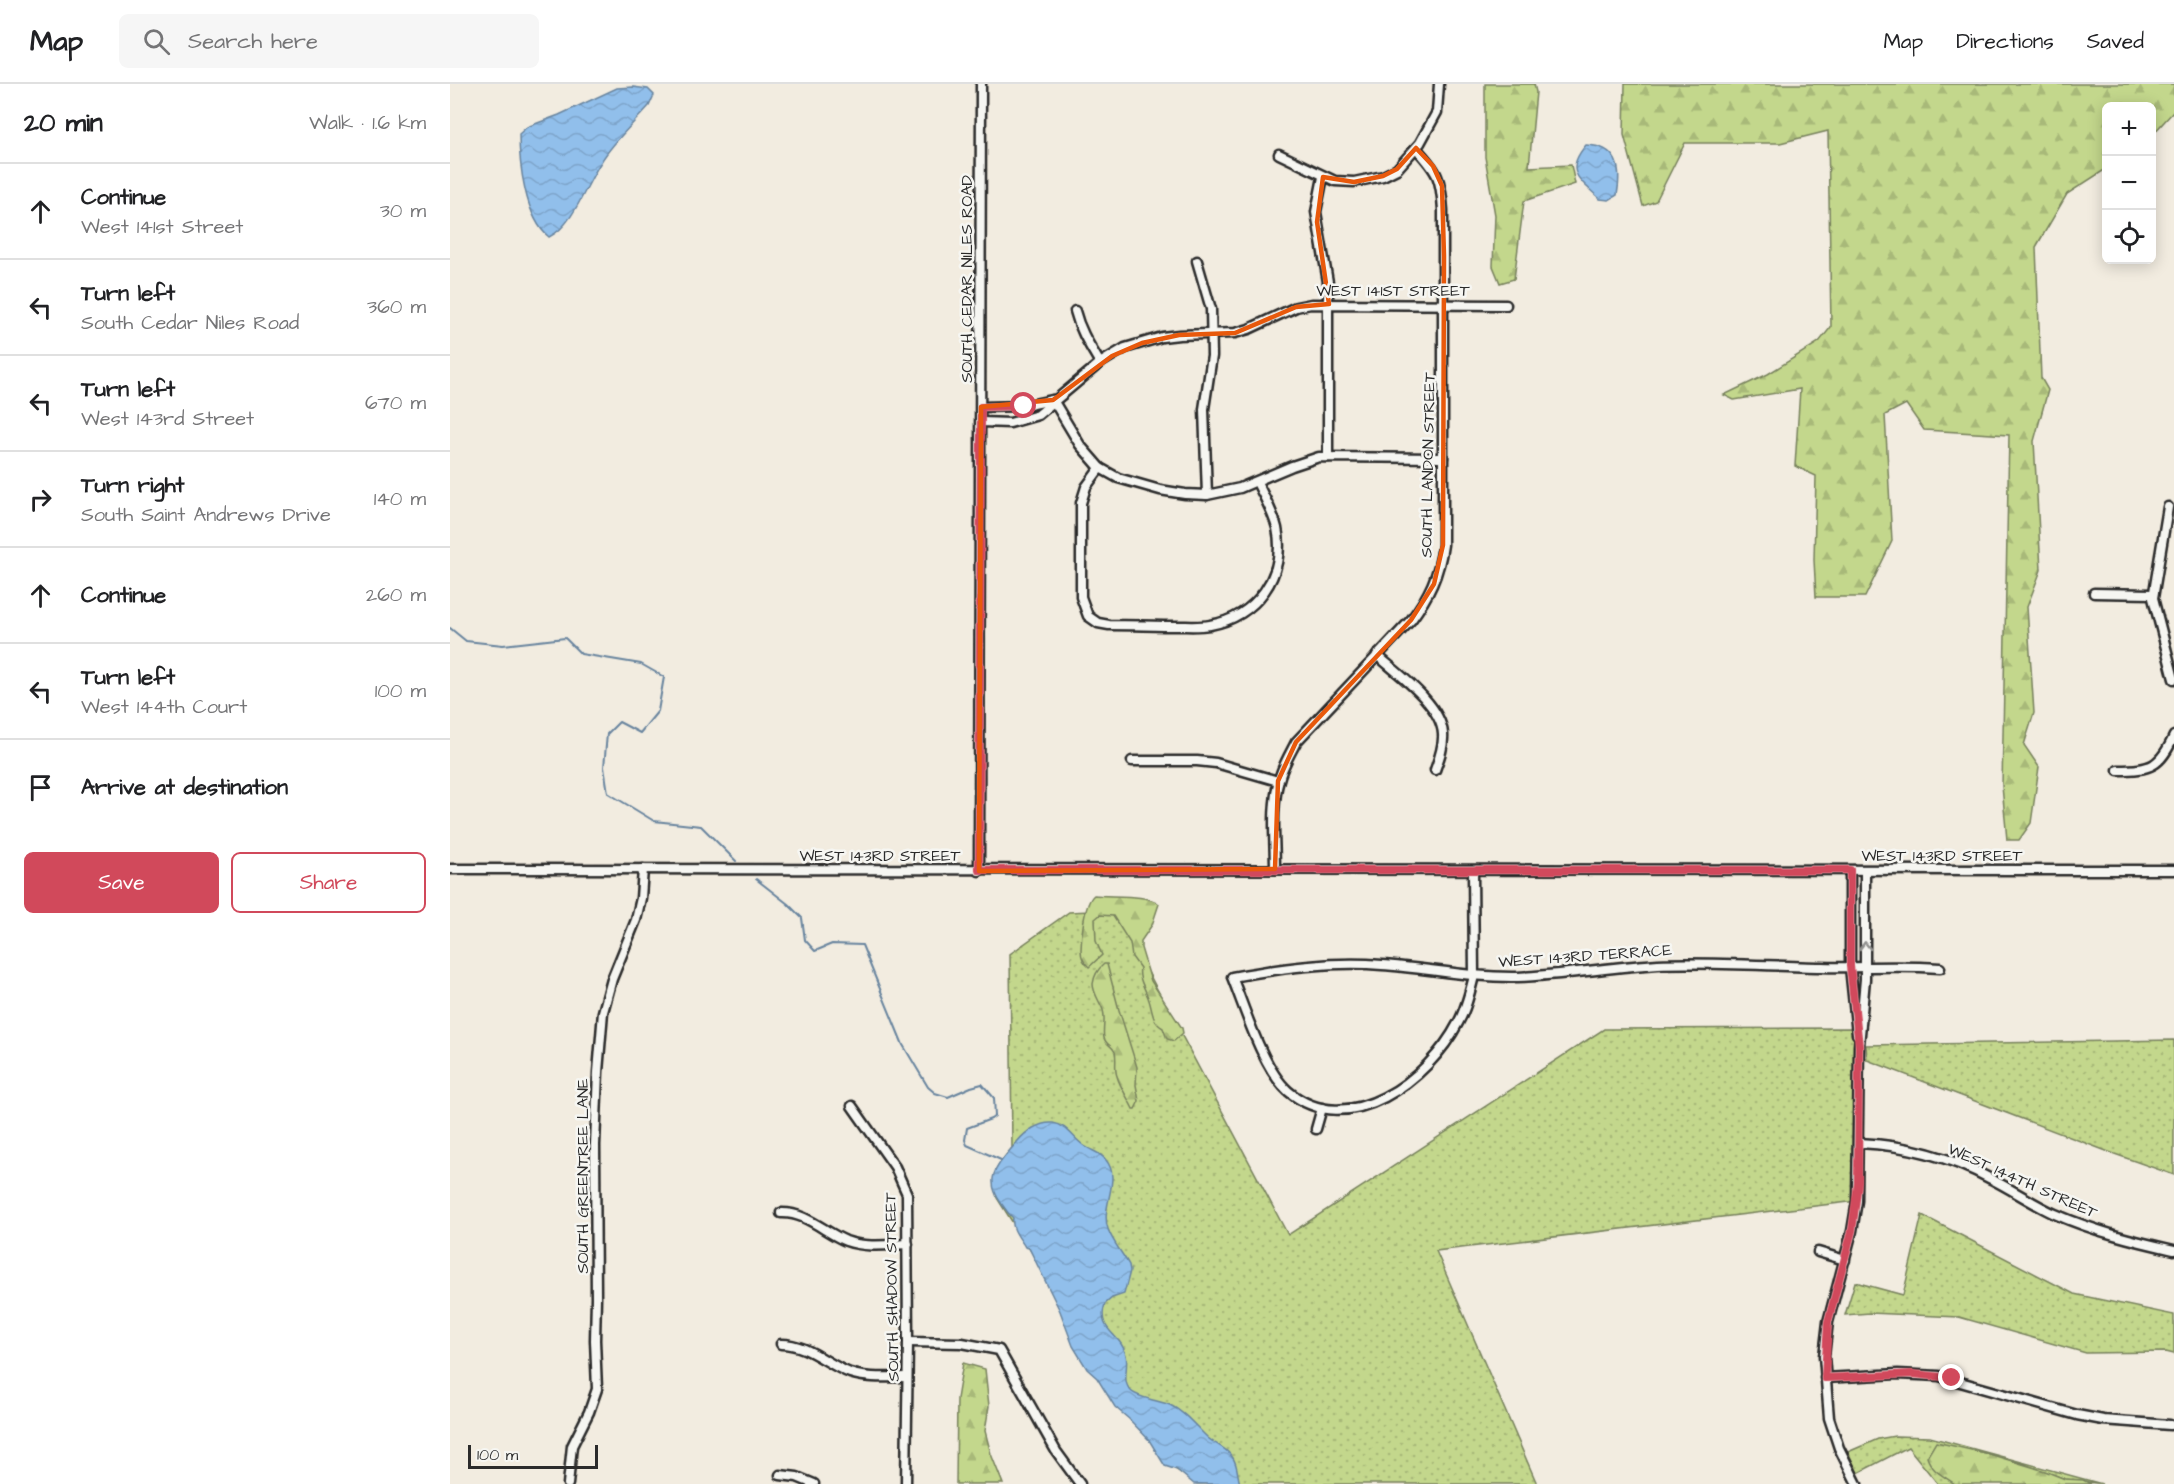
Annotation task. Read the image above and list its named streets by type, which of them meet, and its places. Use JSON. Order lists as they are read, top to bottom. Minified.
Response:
{"streets":{"street":["SOUTH CEDAR NILES ROAD","WEST 141ST STREET","SOUTH LANDON STREET","WEST 143RD STREET","WEST 143RD TERRACE","SOUTH GREENTREE LANE","WEST 144TH STREET","SOUTH SHADOW STREET"]},"crossings":[["SOUTH CEDAR NILES ROAD","WEST 141ST STREET"],["SOUTH CEDAR NILES ROAD","WEST 143RD STREET"],["WEST 141ST STREET","SOUTH LANDON STREET"],["SOUTH LANDON STREET","WEST 143RD STREET"],["WEST 143RD STREET","SOUTH GREENTREE LANE"]],"scale_bar":"100 m","page":{"header":"Map","search":"Search here","nav":["Map","Directions","Saved"],"heading":["20 min","Walk · 1.6 km"],"map_buttons":["+","−"],"list":[["Continue","West 141st Street","30 m"],["Turn left","South Cedar Niles Road","360 m"],["Turn left","West 143rd Street","670 m"],["Turn right","South Saint Andrews Drive","140 m"],["Continue","260 m"],["Turn left","West 144th Court","100 m"],"Arrive at destination"],"buttons":["Save","Share"],"scale":"100 m"}}
